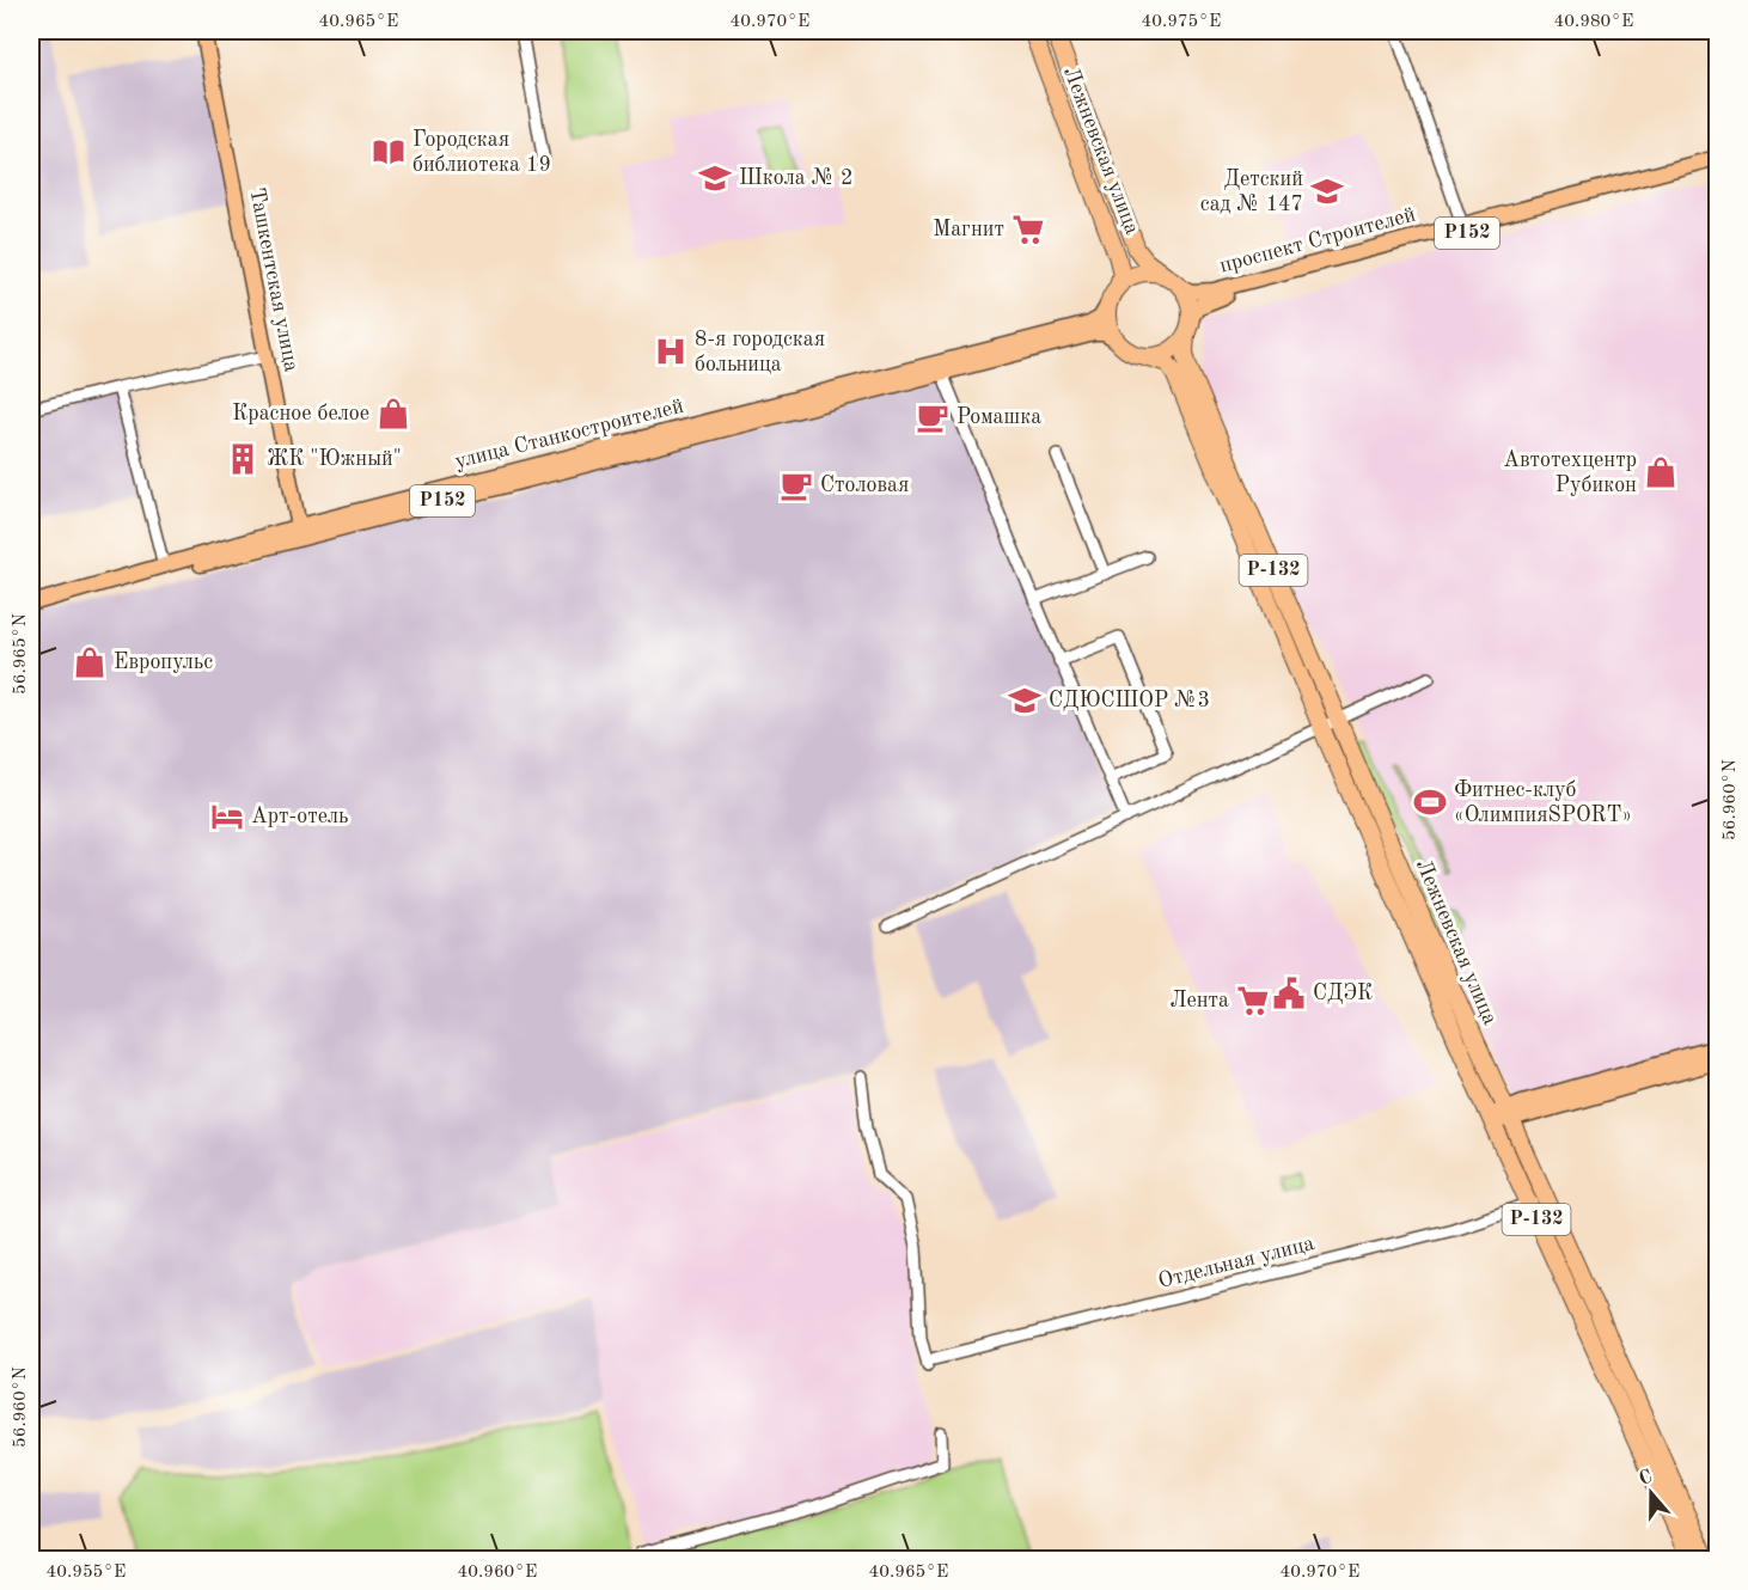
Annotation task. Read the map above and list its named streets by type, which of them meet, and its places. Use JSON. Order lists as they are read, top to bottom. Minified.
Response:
{"streets":{"highway":["Лежневская улица","Р-132"],"main road":["Р152","проспект Строителей","Ташкентская улица","улица Станкостроителей"],"street":["Отдельная улица"]},"crossings":[["Лежневская улица","проспект Строителей"],["Лежневская улица","улица Станкостроителей"],["Лежневская улица","Отдельная улица"],["проспект Строителей","улица Станкостроителей"],["Ташкентская улица","улица Станкостроителей"]],"places":{"library":["Городская библиотека 19"],"school or university":["Школа № 2","Детский сад № 147","СДЮСШОР №3"],"supermarket":["Магнит","Лента"],"hospital":["8-я городская больница"],"shop":["Красное белое","Автотехцентр Рубикон","Европульс"],"cafe":["Ромашка","Столовая"],"building":["ЖК \"Южный\""],"sports":["Фитнес-клуб «ОлимпияSPORT»"],"hotel":["Арт-отель"],"public building":["СДЭК"]},"north":"top","coordinates":["40.965°E","40.970°E","40.975°E","40.980°E","56.965°N","56.960°N","40.955°E","40.960°E"]}
